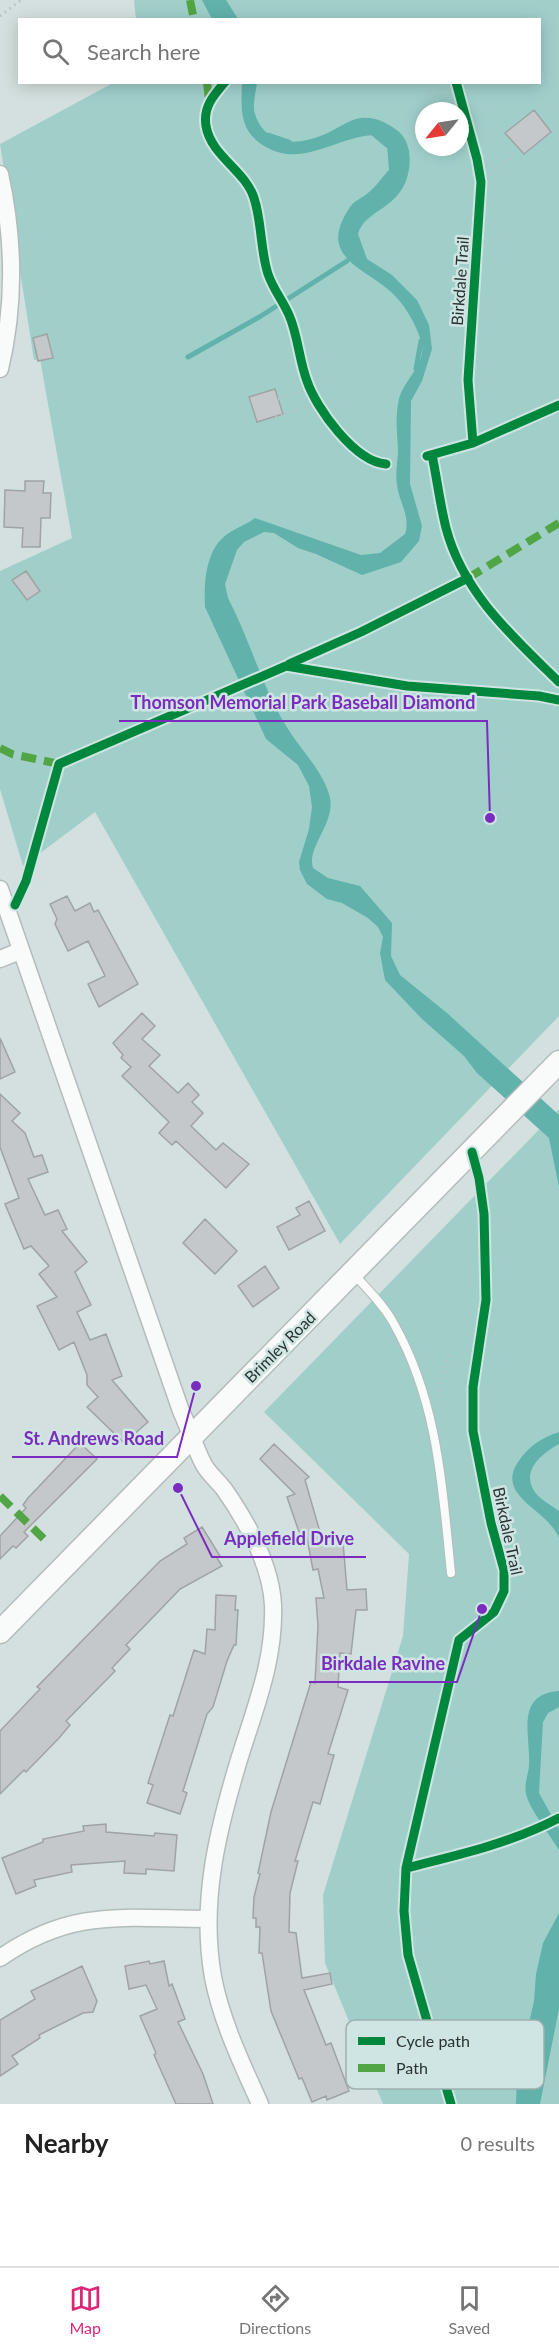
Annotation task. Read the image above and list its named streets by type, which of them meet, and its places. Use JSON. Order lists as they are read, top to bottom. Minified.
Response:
{"streets":{"main road":["Brimley Road"],"cycle path":["Birkdale Trail"]},"places":["Thomson Memorial Park Baseball Diamond","St. Andrews Road","Applefield Drive","Birkdale Ravine"],"legend":["Cycle path","Path"],"north":"bottom left","page":{"search":"Search here","heading":["Nearby","0 results"],"nav":["Map","Directions","Saved"]}}
